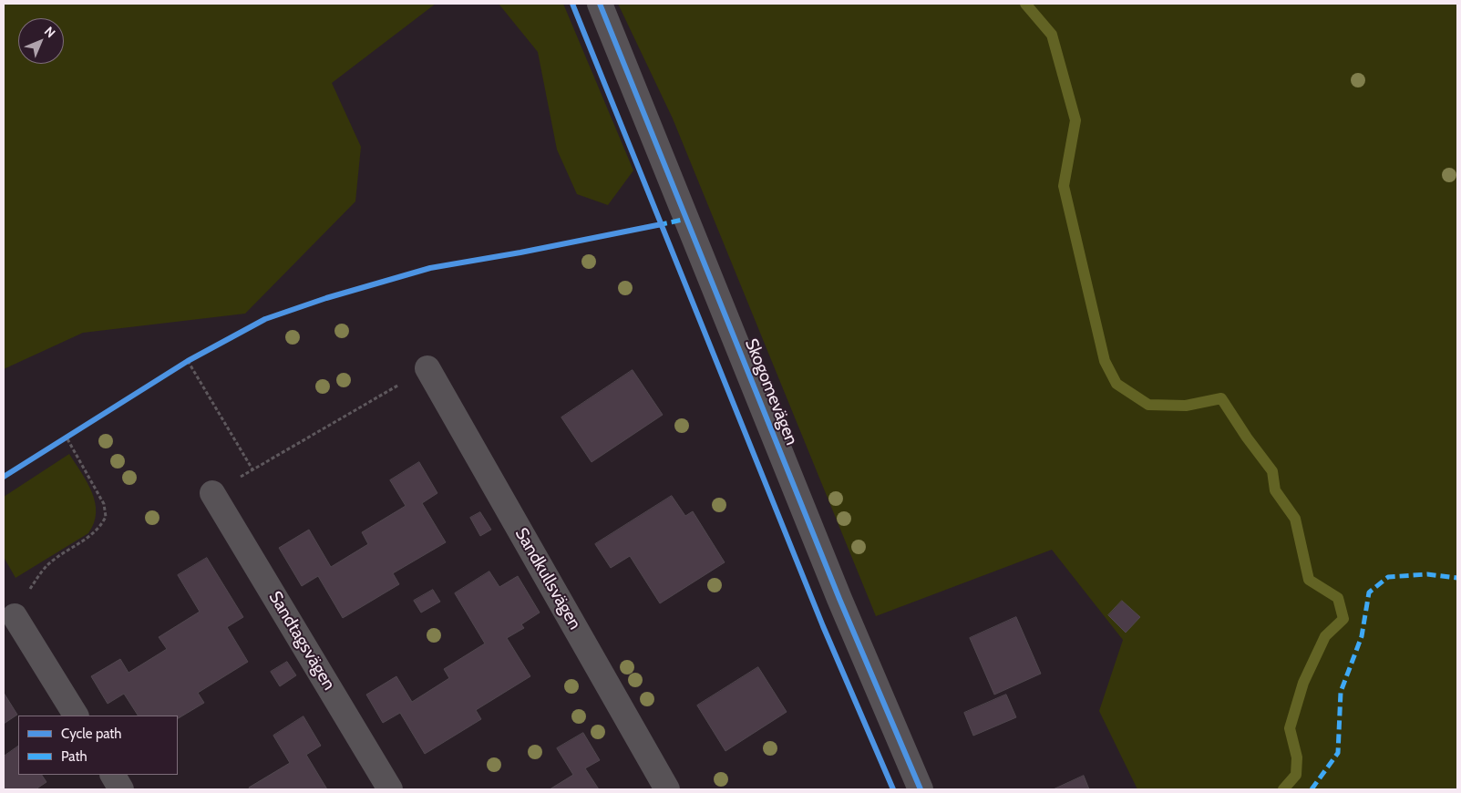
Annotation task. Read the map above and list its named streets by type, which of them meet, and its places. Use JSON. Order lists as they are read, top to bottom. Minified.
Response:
{"streets":{"street":["Skogomevägen","Sandkullsvägen","Sandtagsvägen"]},"legend":["Cycle path","Path"],"north":"top right"}
